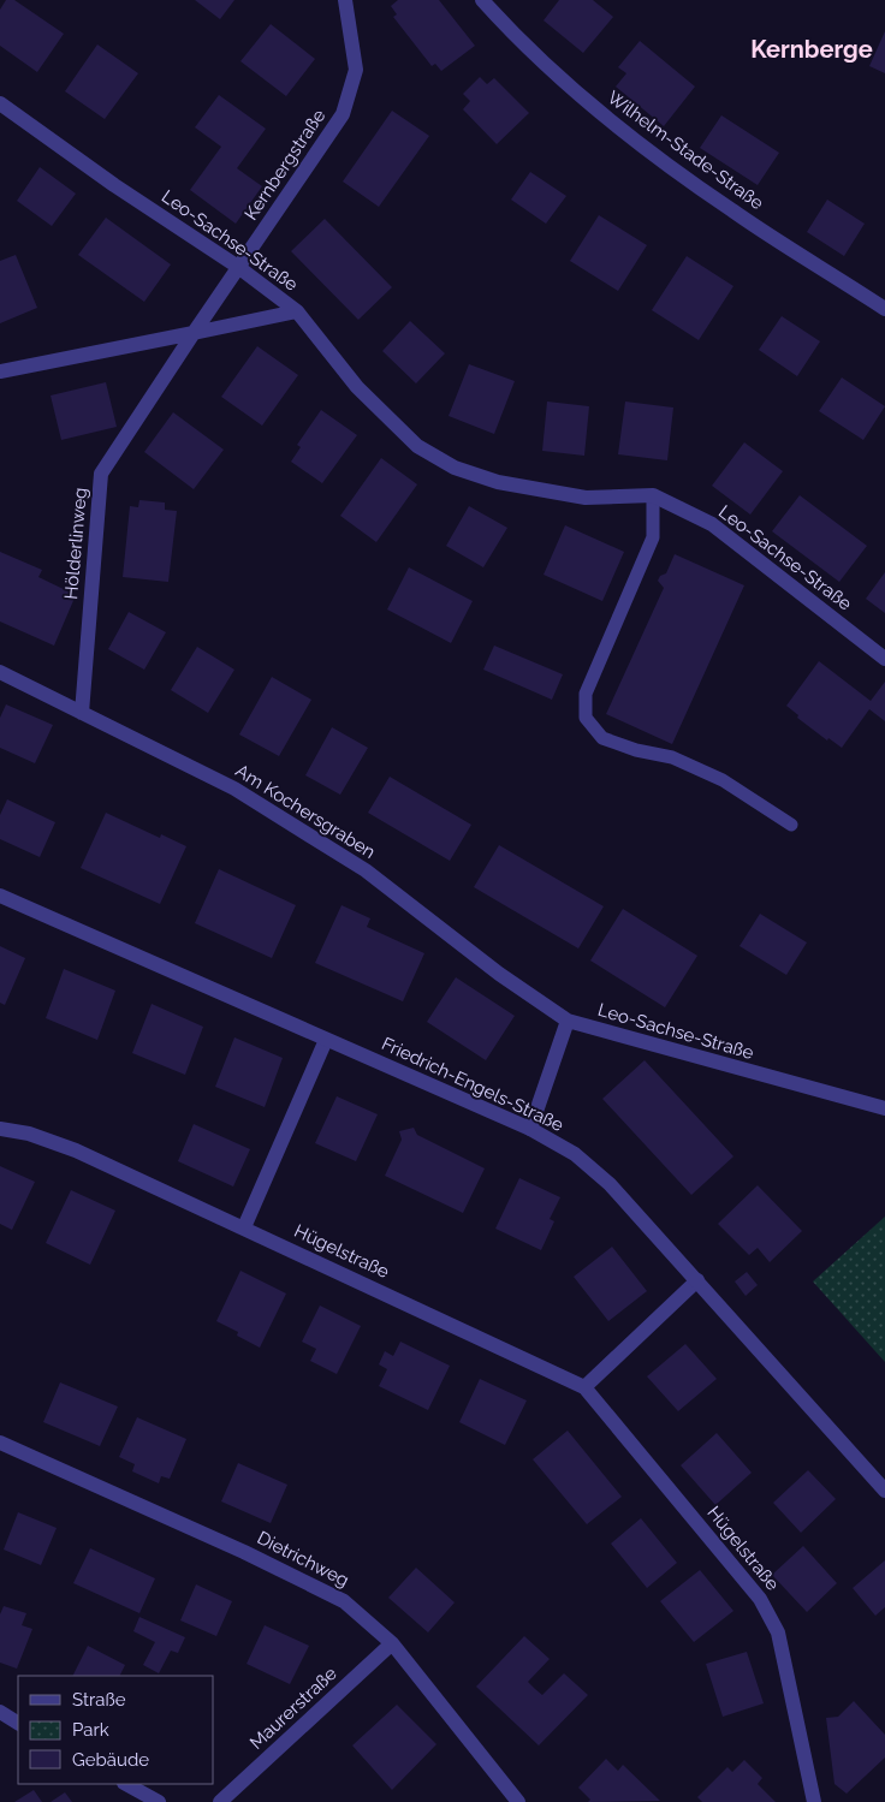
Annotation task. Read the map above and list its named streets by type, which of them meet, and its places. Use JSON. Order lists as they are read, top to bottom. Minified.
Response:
{"streets":{"street":["Wilhelm-Stade-Straße","Kernbergstraße","Leo-Sachse-Straße","Hölderlinweg","Am Kochersgraben","Friedrich-Engels-Straße","Hügelstraße","Dietrichweg","Maurerstraße"]},"crossings":[["Kernbergstraße","Leo-Sachse-Straße"],["Kernbergstraße","Hölderlinweg"],["Leo-Sachse-Straße","Am Kochersgraben"],["Hölderlinweg","Am Kochersgraben"],["Dietrichweg","Maurerstraße"]],"districts":["Kernberge"],"legend":["Straße","Park","Gebäude"]}
